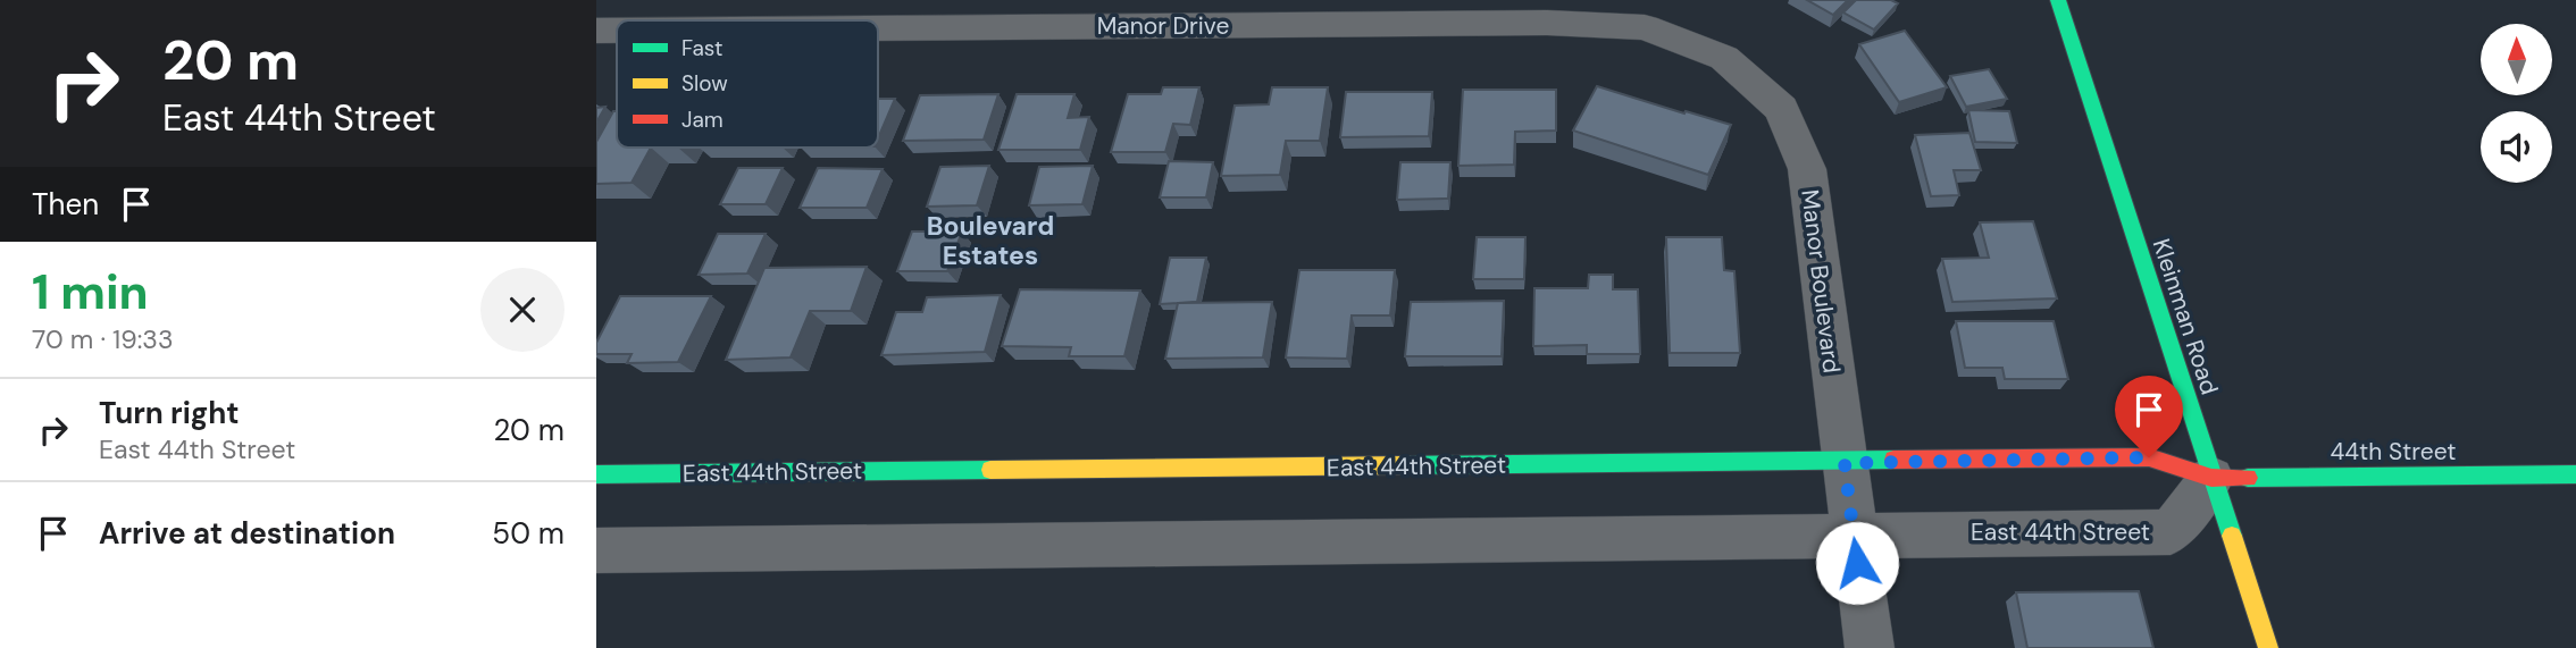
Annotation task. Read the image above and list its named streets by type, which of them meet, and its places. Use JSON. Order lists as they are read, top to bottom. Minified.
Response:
{"streets":{"street":["Manor Drive","Manor Boulevard","Kleinman Road","44th Street","East 44th Street"]},"crossings":[["Manor Drive","Manor Boulevard"],["Manor Boulevard","East 44th Street"],["Kleinman Road","44th Street"],["Kleinman Road","East 44th Street"],["44th Street","East 44th Street"]],"districts":["Boulevard Estates"],"legend":["Fast","Slow","Jam"],"north":"top","page":{"turn":["20 m","East 44th Street"],"then":"Then","heading":["1 min","70 m · 19:33"],"list":[{"name":"Turn right","note":"East 44th Street","value":"20 m"},{"name":"Arrive at destination","value":"50 m"}]}}
